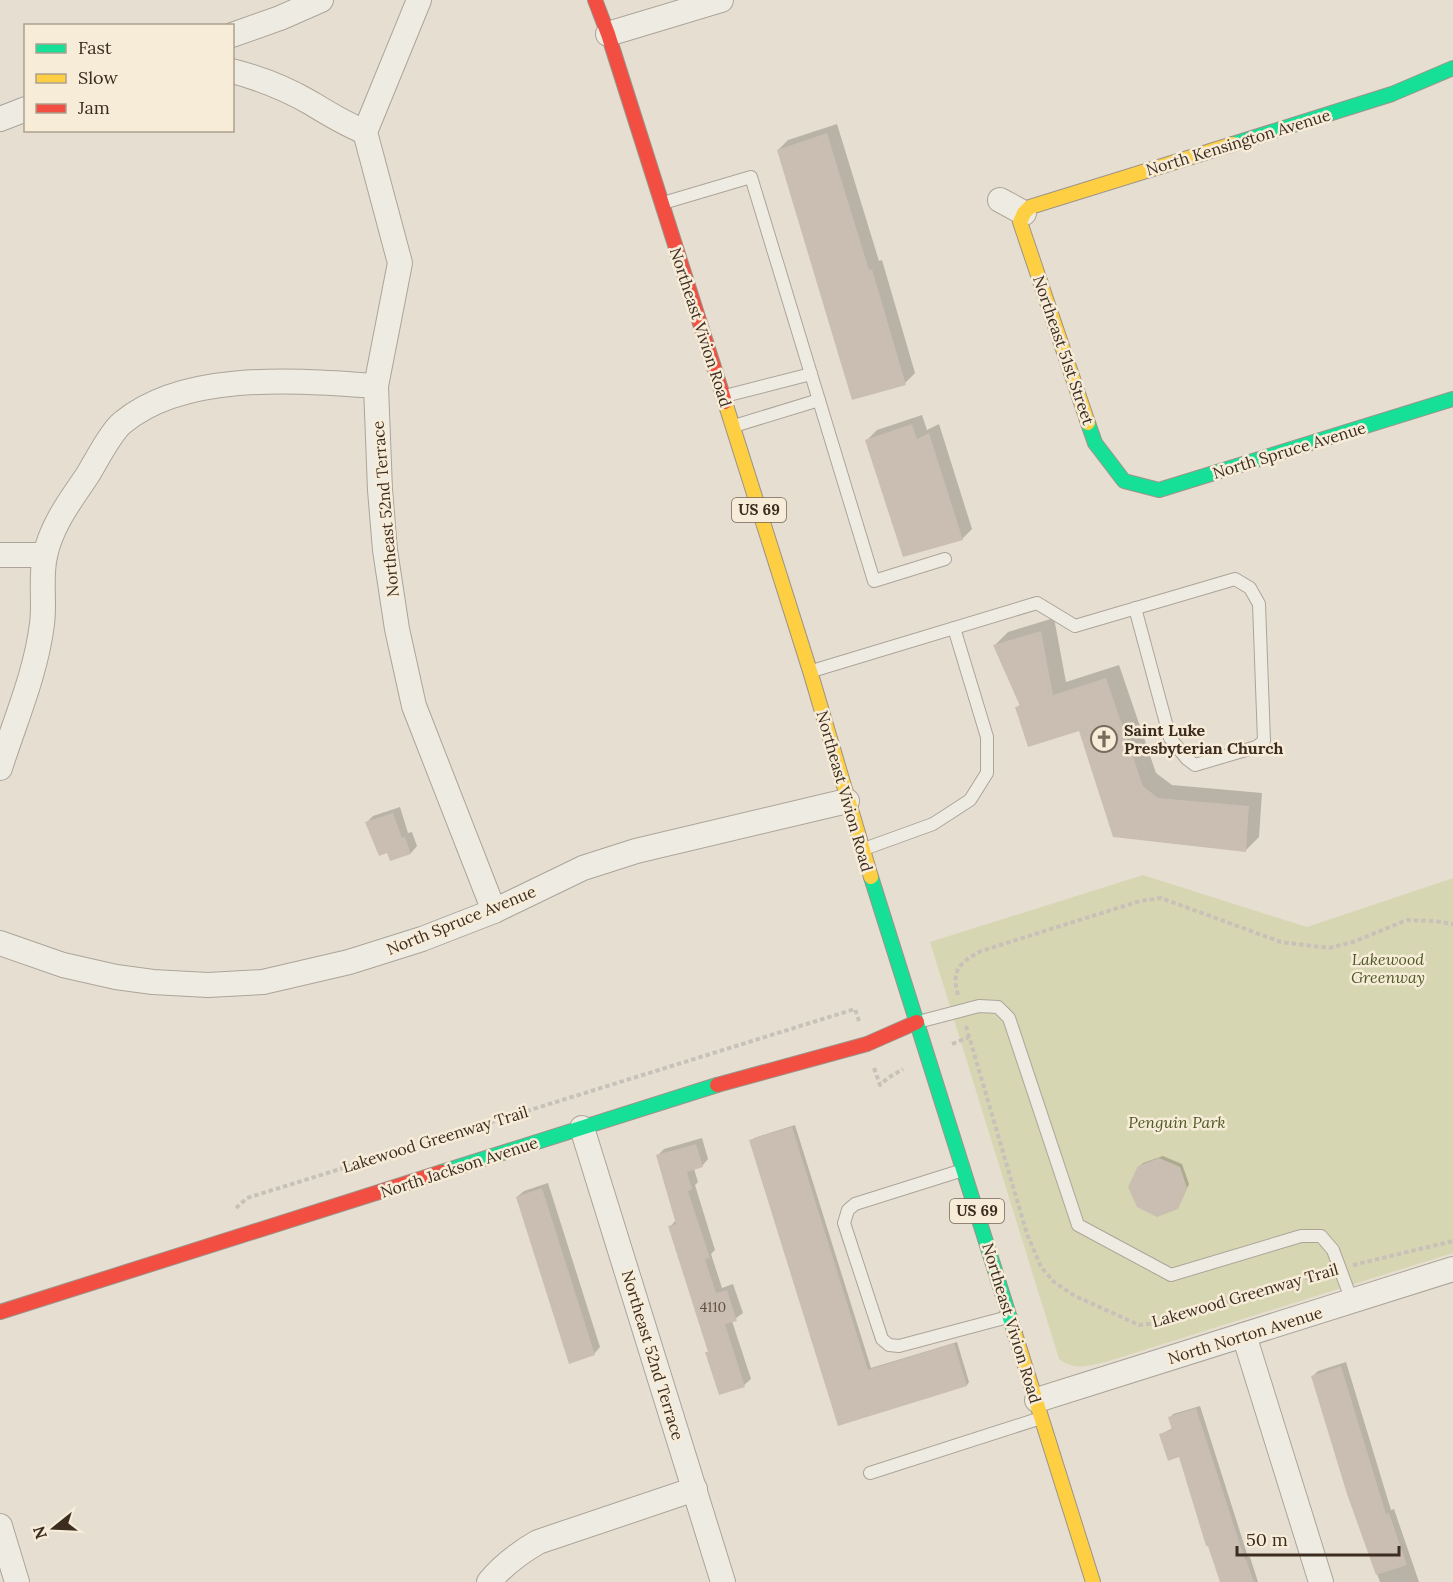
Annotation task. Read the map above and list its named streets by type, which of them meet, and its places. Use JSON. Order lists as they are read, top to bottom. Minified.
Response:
{"streets":{"street":["North Kensington Avenue","Northeast Vivion Road","Northeast 51st Street","North Spruce Avenue","Northeast 52nd Terrace","US 69","North Jackson Avenue","North Norton Avenue"],"path":["Lakewood Greenway Trail"]},"crossings":[["North Kensington Avenue","Northeast 51st Street"],["Northeast Vivion Road","North Spruce Avenue"],["Northeast Vivion Road","North Jackson Avenue"],["Northeast Vivion Road","North Norton Avenue"],["Northeast 51st Street","North Spruce Avenue"],["North Spruce Avenue","Northeast 52nd Terrace"],["Northeast 52nd Terrace","North Jackson Avenue"]],"parks":["Lakewood Greenway","Penguin Park"],"places":{"church":["Saint Luke Presbyterian Church"]},"house_numbers":["4110"],"legend":["Fast","Slow","Jam"],"scale_bar":"50 m","north":"left"}
